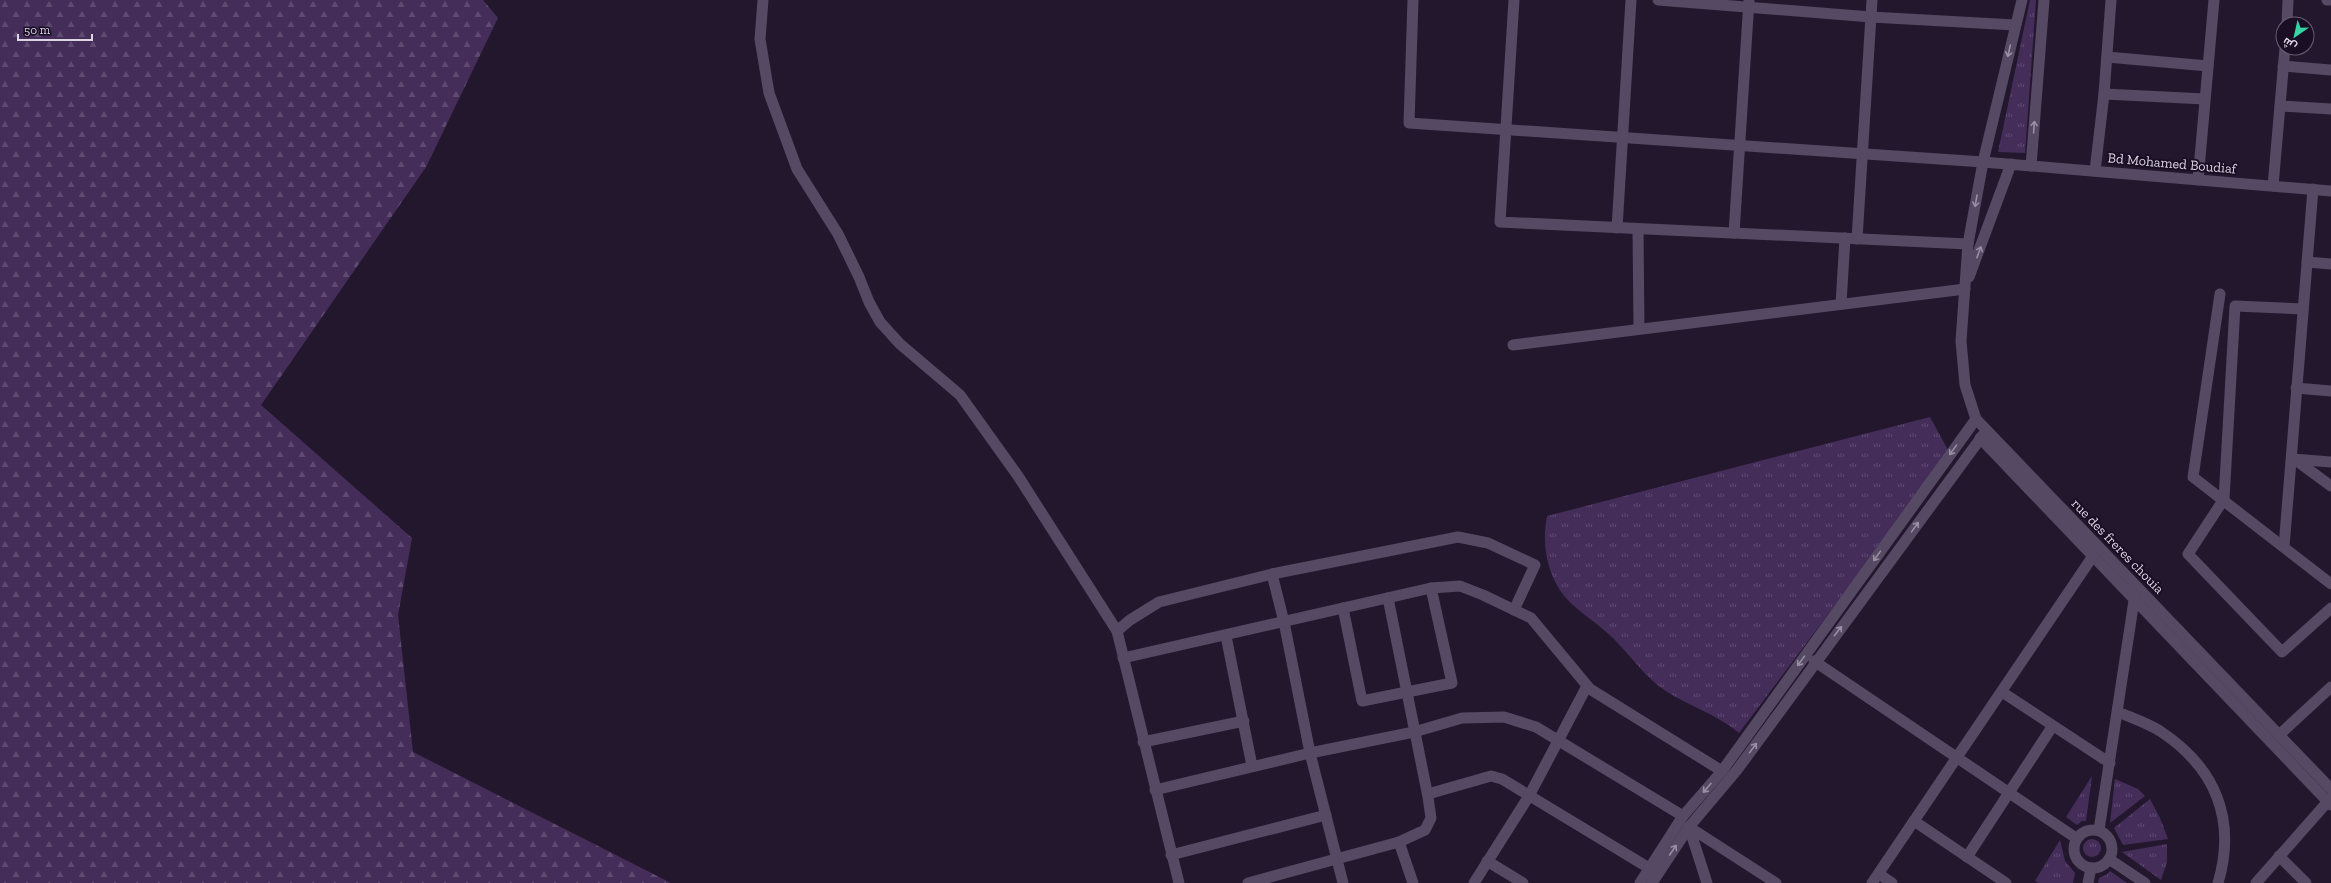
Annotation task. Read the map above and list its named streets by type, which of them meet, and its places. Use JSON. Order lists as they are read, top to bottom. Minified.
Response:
{"streets":{"street":["Bd Mohamed Boudiaf","rue des freres chouia"]},"crossings":[["Bd Mohamed Boudiaf","rue des freres chouia"]],"scale_bar":"50 m","north":"bottom left"}
